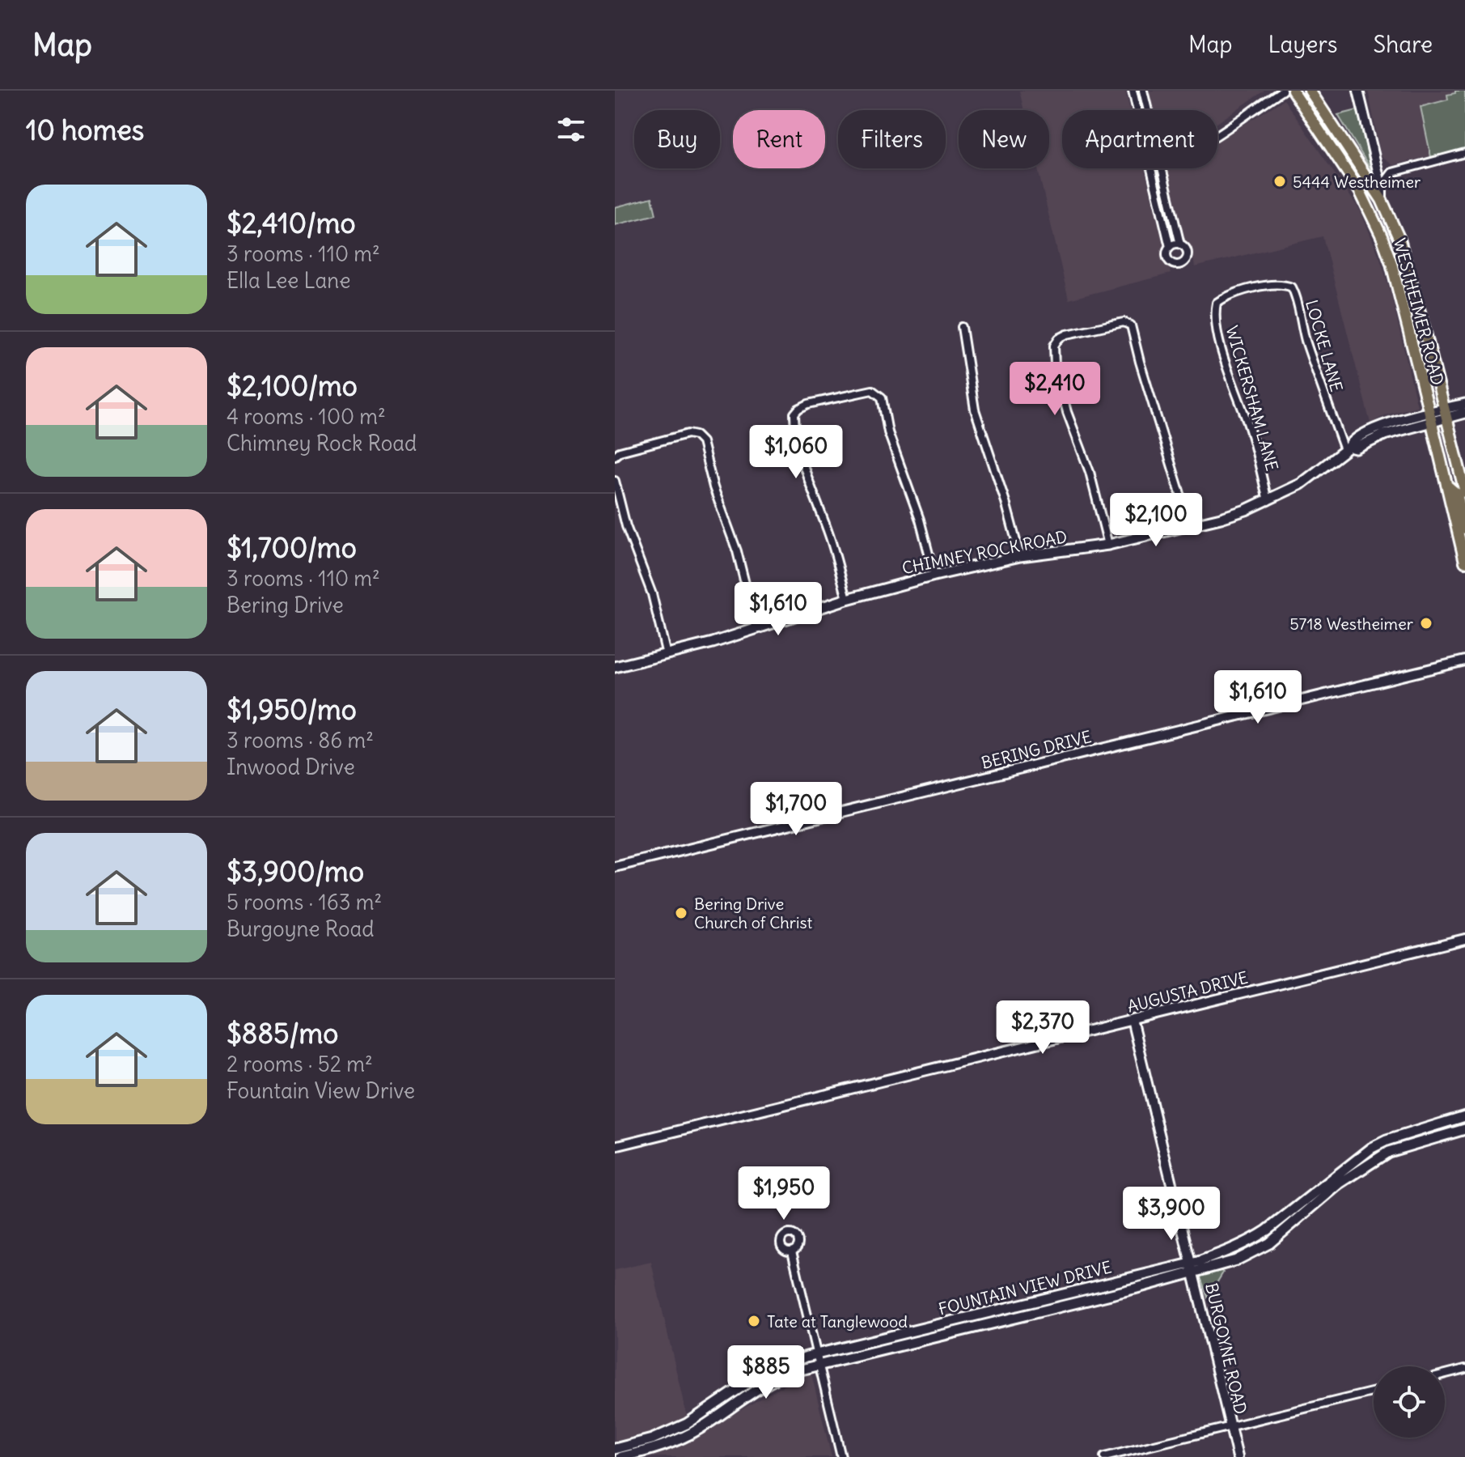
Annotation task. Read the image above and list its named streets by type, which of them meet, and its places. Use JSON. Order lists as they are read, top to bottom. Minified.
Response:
{"streets":{"main road":["WESTHEIMER ROAD","CHIMNEY ROCK ROAD","FOUNTAIN VIEW DRIVE"],"street":["LOCKE LANE","WICKERSHAM LANE","BERING DRIVE","AUGUSTA DRIVE","BURGOYNE ROAD"]},"crossings":[["WESTHEIMER ROAD","CHIMNEY ROCK ROAD"],["LOCKE LANE","WICKERSHAM LANE"],["LOCKE LANE","CHIMNEY ROCK ROAD"],["WICKERSHAM LANE","CHIMNEY ROCK ROAD"],["AUGUSTA DRIVE","BURGOYNE ROAD"],["FOUNTAIN VIEW DRIVE","BURGOYNE ROAD"]],"places":["5444 Westheimer","5718 Westheimer","Bering Drive Church of Christ","Tate at Tanglewood"],"page":{"header":"Map","nav":["Map","Layers","Share"],"heading":"10 homes","chip":["Buy","Rent","Filters","New","Apartment"],"list":[{"name":"$2,410/mo","note":"3 rooms · 110 m² · Ella Lee Lane"},{"name":"$2,100/mo","note":"4 rooms · 100 m² · Chimney Rock Road"},{"name":"$1,700/mo","note":"3 rooms · 110 m² · Bering Drive"},{"name":"$1,950/mo","note":"3 rooms · 86 m² · Inwood Drive"},{"name":"$3,900/mo","note":"5 rooms · 163 m² · Burgoyne Road"},{"name":"$885/mo","note":"2 rooms · 52 m² · Fountain View Drive"}],"price":["$2,410","$1,060","$2,100","$1,610","$1,610","$1,700","$2,370","$1,950","$3,900","$885"]}}
